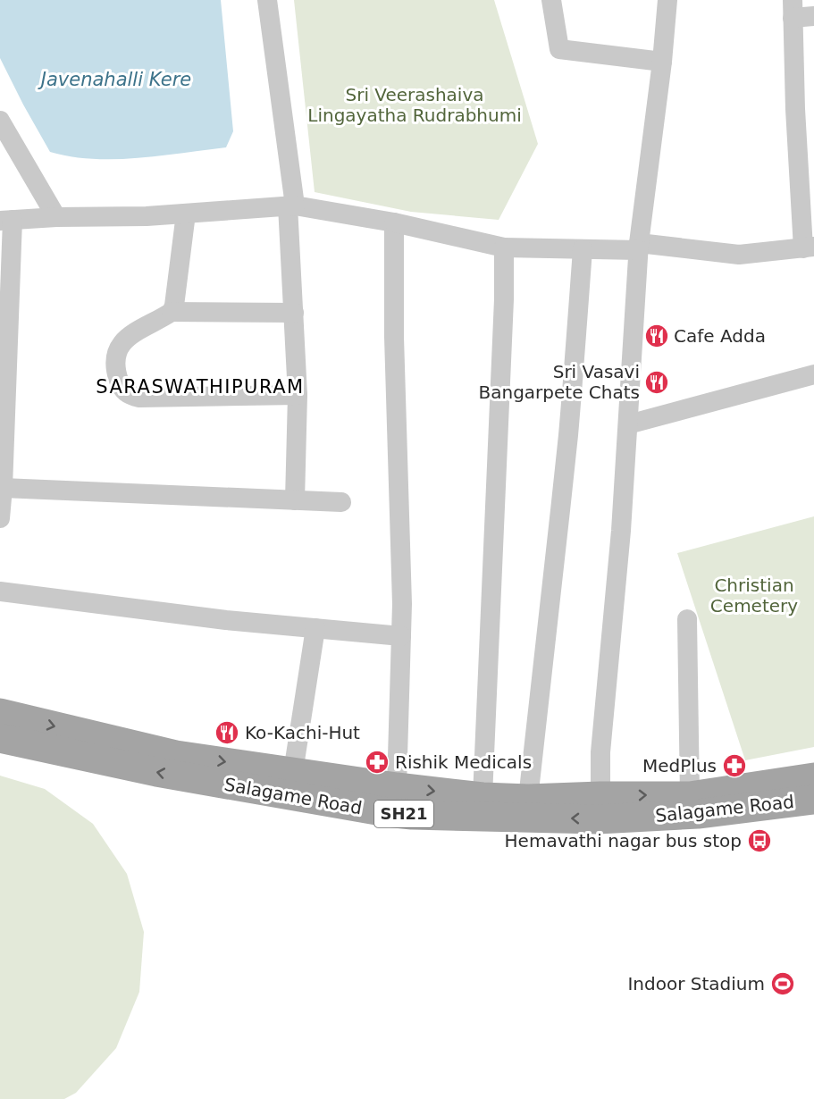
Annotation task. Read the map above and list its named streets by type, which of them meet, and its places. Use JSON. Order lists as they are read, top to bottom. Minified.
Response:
{"streets":{"main road":["Salagame Road","SH21"]},"districts":["SARASWATHIPURAM"],"water":["Javenahalli Kere"],"parks":["Sri Veerashaiva Lingayatha Rudrabhumi","Christian Cemetery"],"places":{"restaurant":["Cafe Adda","Sri Vasavi Bangarpete Chats","Ko-Kachi-Hut"],"pharmacy":["Rishik Medicals","MedPlus"],"bus stop":["Hemavathi nagar bus stop"],"sports":["Indoor Stadium"]}}
